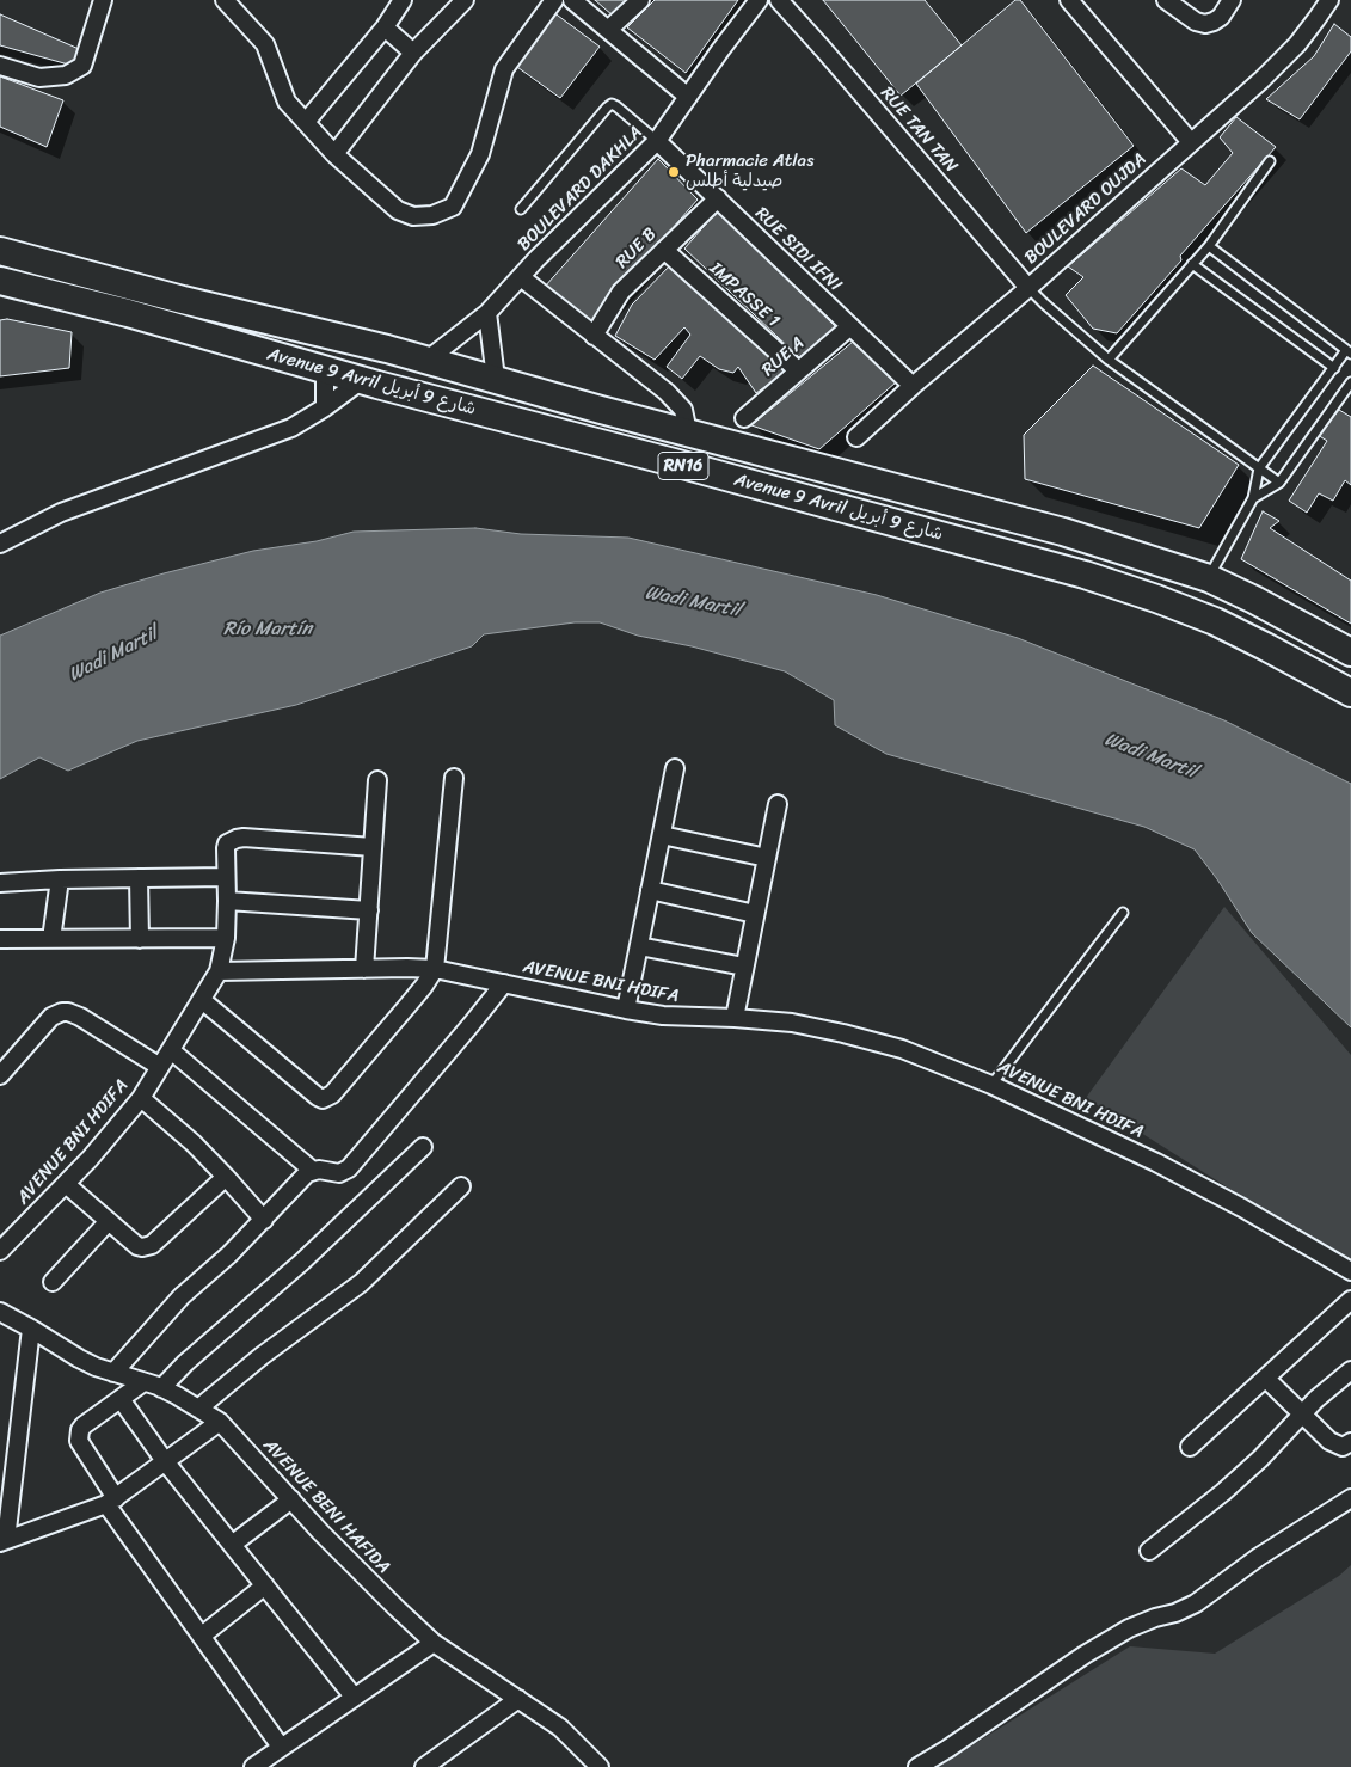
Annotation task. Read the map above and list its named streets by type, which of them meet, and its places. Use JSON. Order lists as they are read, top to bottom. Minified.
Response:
{"streets":{"highway":["Avenue 9 Avril شارع 9 أبريل","RN16"],"street":["RUE TAN TAN","BOULEVARD DAKHLA","BOULEVARD OUJDA","RUE B","RUE SIDI IFNI","IMPASSE 1","RUE A","AVENUE BNI HDIFA","AVENUE BENI HAFIDA"]},"crossings":[["RUE TAN TAN","BOULEVARD OUJDA"],["BOULEVARD DAKHLA","RUE SIDI IFNI"],["BOULEVARD DAKHLA","Avenue 9 Avril شارع 9 أبريل"],["BOULEVARD OUJDA","RUE SIDI IFNI"],["RUE B","RUE SIDI IFNI"],["RUE B","IMPASSE 1"],["RUE SIDI IFNI","RUE A"],["IMPASSE 1","RUE A"]],"water":["Wadi Martil","Río Martín"],"places":["Pharmacie Atlas صيدلية أطلس"]}
